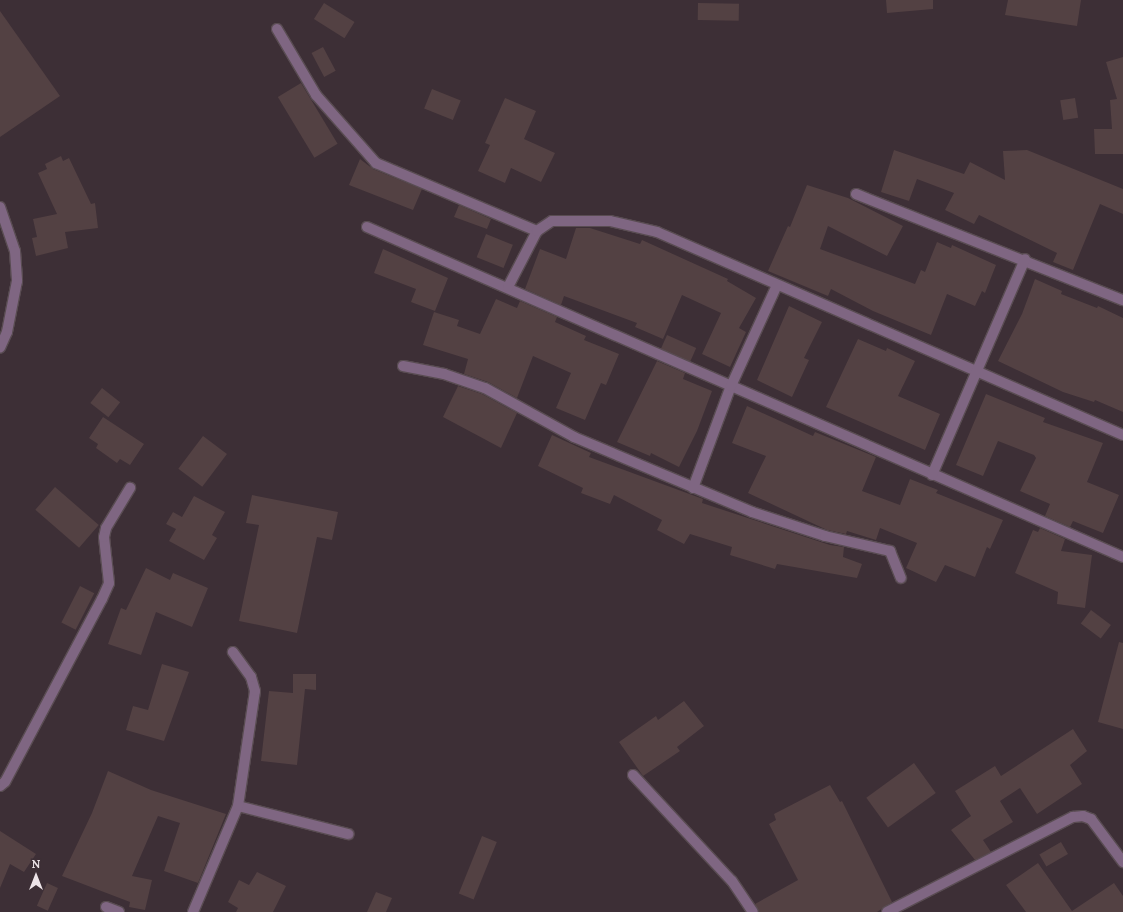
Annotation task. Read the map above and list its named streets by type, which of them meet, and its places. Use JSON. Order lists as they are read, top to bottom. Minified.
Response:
{"north":"top"}
